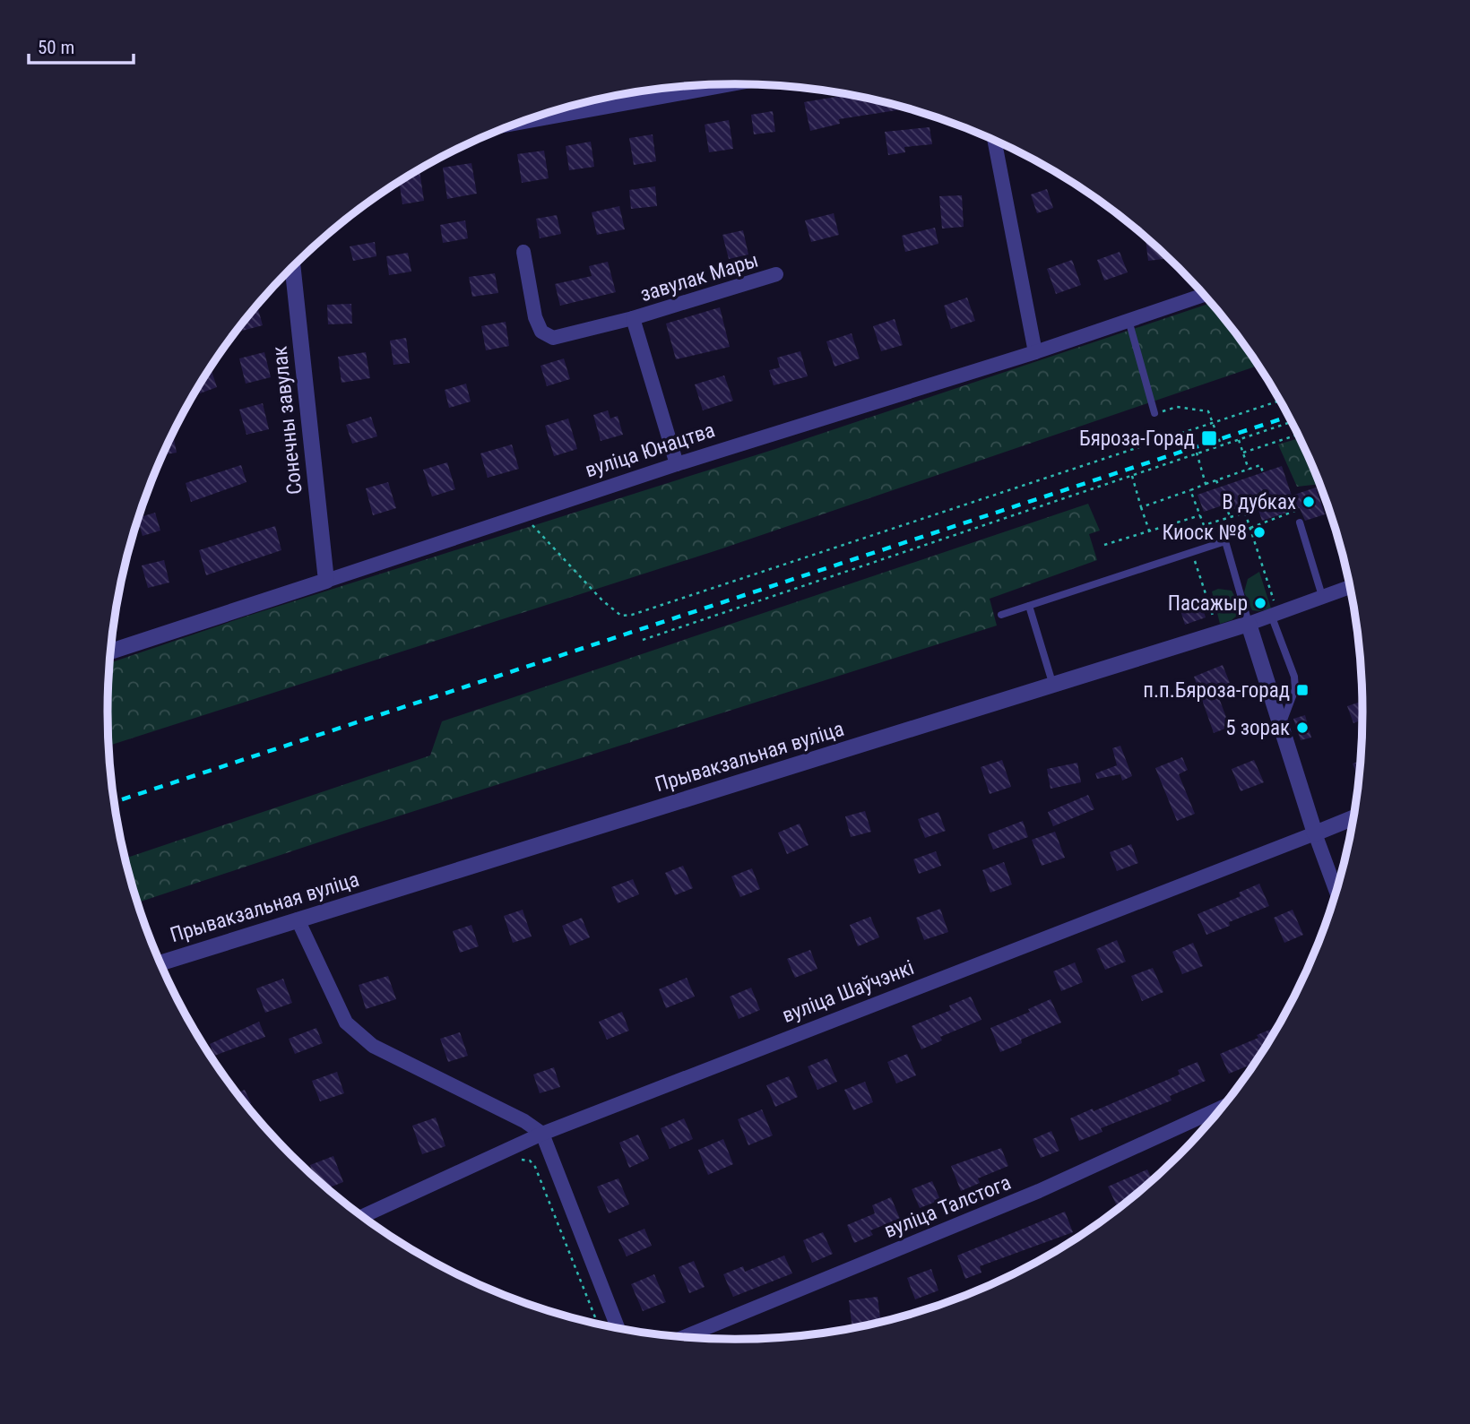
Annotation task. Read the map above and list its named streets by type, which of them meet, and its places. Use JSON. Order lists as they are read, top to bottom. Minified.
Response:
{"streets":{"street":["завулак Мары","Сонечны завулак","вуліца Юнацтва","Прывакзальная вуліца","вуліца Шаўчэнкі","вуліца Талстога"]},"crossings":[["завулак Мары","вуліца Юнацтва"],["Сонечны завулак","вуліца Юнацтва"]],"places":{"transit":["Бяроза-Горад","п.п.Бяроза-горад"],"other":["В дубках","Киоск №8","Пасажыр","5 зорак"]},"scale_bar":"50 m"}
